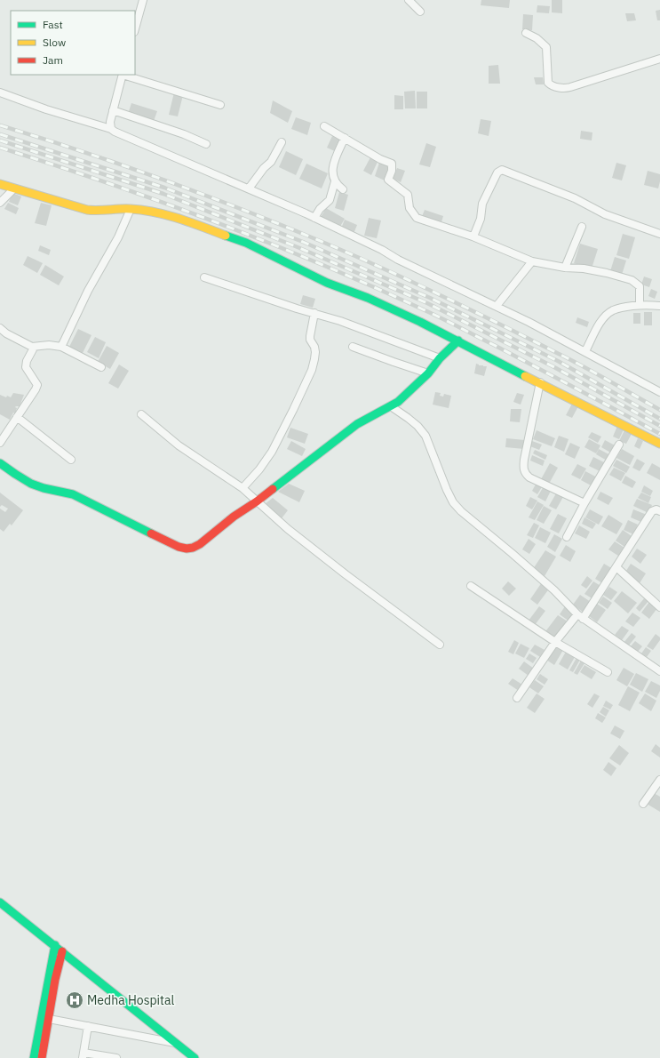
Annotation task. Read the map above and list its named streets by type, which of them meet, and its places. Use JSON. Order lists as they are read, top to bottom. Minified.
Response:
{"places":{"hospital":["Medha Hospital"]},"legend":["Fast","Slow","Jam"]}
